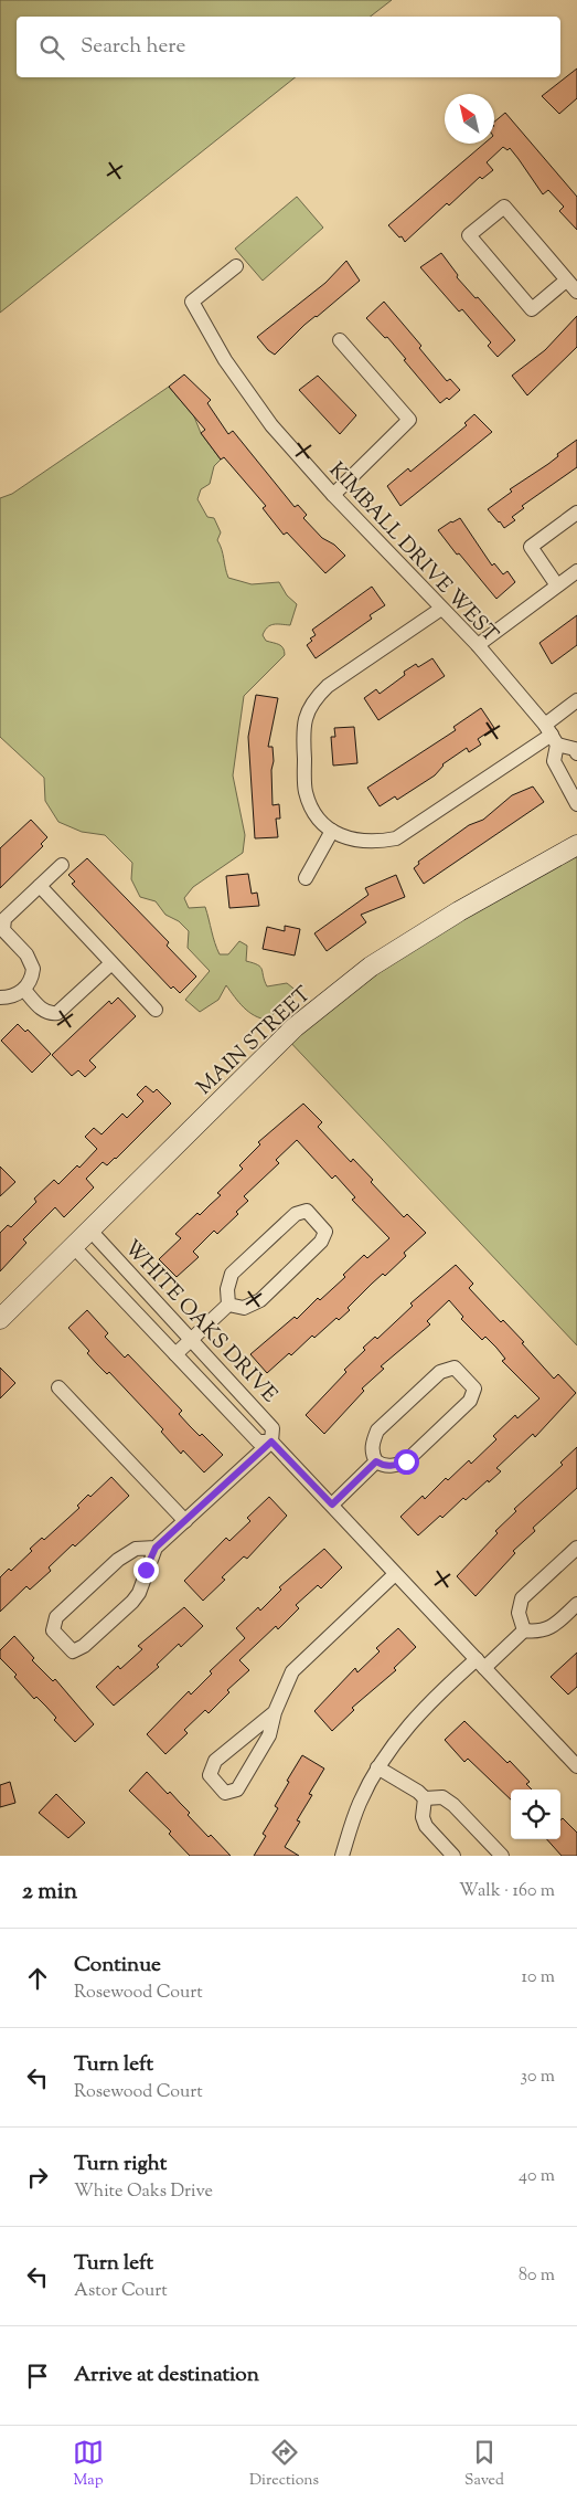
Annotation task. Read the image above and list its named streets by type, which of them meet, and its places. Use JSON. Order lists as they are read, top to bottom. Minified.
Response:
{"streets":{"main road":["MAIN STREET"],"street":["KIMBALL DRIVE WEST","WHITE OAKS DRIVE"]},"crossings":[["MAIN STREET","WHITE OAKS DRIVE"]],"north":"top left","page":{"search":"Search here","heading":["2 min","Walk · 160 m"],"list":[["Continue","Rosewood Court","10 m"],["Turn left","Rosewood Court","30 m"],["Turn right","White Oaks Drive","40 m"],["Turn left","Astor Court","80 m"],"Arrive at destination"],"nav":["Map","Directions","Saved"]}}
